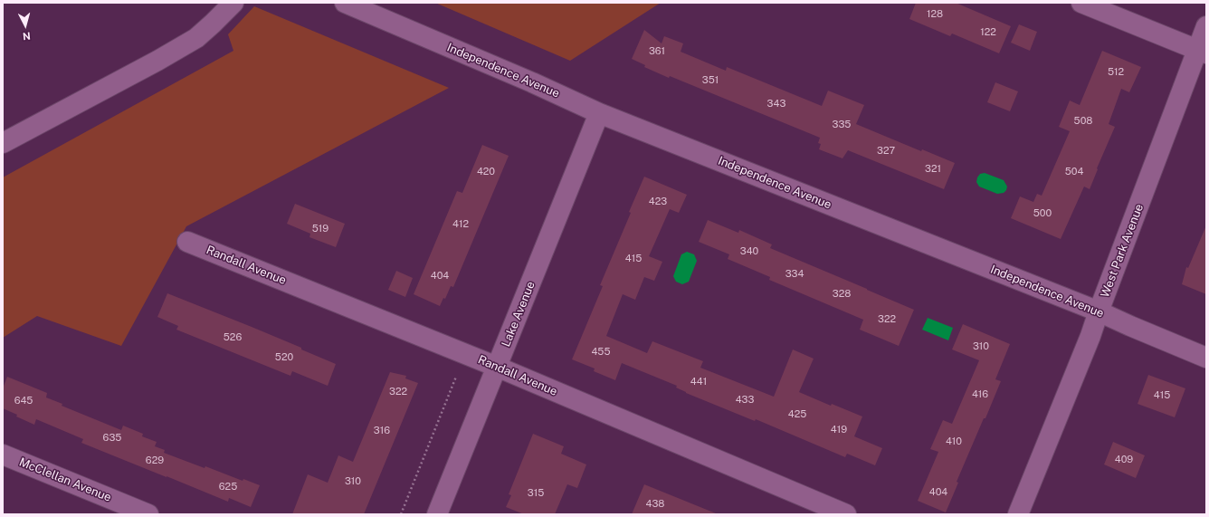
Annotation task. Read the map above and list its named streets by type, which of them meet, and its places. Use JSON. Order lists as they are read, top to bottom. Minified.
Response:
{"streets":{"street":["Independence Avenue","West Park Avenue","Randall Avenue","Lake Avenue","McClellan Avenue"]},"crossings":[["Independence Avenue","West Park Avenue"],["Independence Avenue","Lake Avenue"],["Randall Avenue","Lake Avenue"]],"house_numbers":["128","122","361","512","351","343","508","335","327","321","420","504","423","500","412","519","340","415","334","404","328","322","526","310","455","520","441","322","416","415","433","645","425","419","316","635","410","409","629","310","625","404","315","438"],"north":"bottom"}
